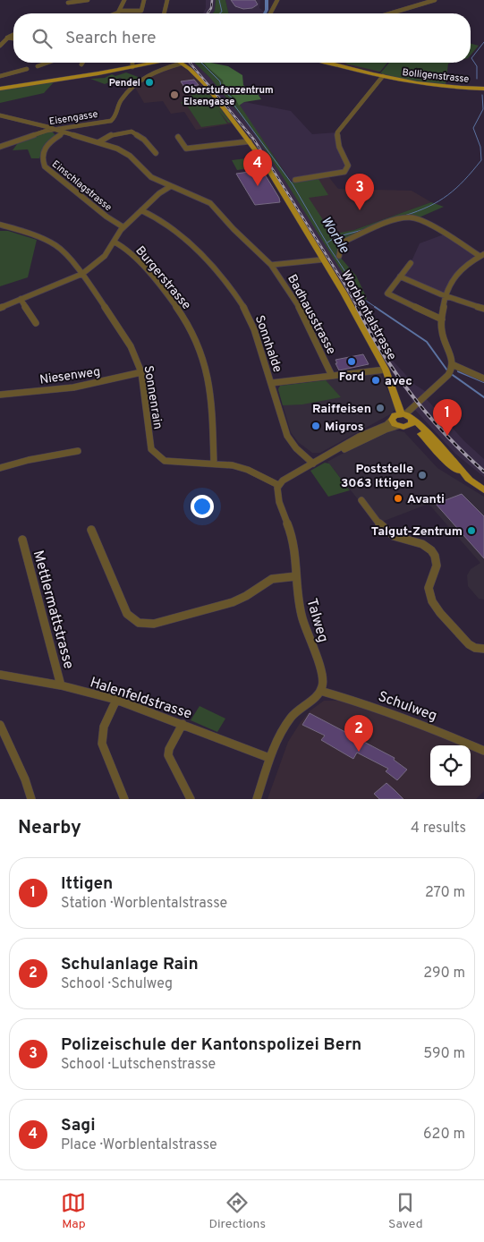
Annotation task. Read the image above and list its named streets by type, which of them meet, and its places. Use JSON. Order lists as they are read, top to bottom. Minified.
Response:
{"streets":{"main road":["Bolligenstrasse","Worblentalstrasse"],"street":["Eisengasse","Einschlagstrasse","Burgerstrasse","Badhausstrasse","Sonnhalde","Niesenweg","Sonnenrain","Mettlermattstrasse","Talweg","Halenfeldstrasse","Schulweg"]},"crossings":[["Einschlagstrasse","Badhausstrasse"],["Burgerstrasse","Sonnenrain"],["Badhausstrasse","Worblentalstrasse"],["Niesenweg","Sonnenrain"],["Sonnenrain","Talweg"],["Mettlermattstrasse","Halenfeldstrasse"],["Talweg","Schulweg"]],"water":["Worble"],"places":["Pendel","Oberstufenzentrum Eisengasse","Ford","avec","Raiffeisen","Migros","Poststelle 3063 Ittigen","Avanti","Talgut-Zentrum"],"page":{"search":"Search here","pins":["4","3","1","2"],"heading":["Nearby","4 results"],"list":[{"mark":"1","name":"Ittigen","note":"Station · Worblentalstrasse","value":"270 m"},{"mark":"2","name":"Schulanlage Rain","note":"School · Schulweg","value":"290 m"},{"mark":"3","name":"Polizeischule der Kantonspolizei Bern","note":"School · Lutschenstrasse","value":"590 m"},{"mark":"4","name":"Sagi","note":"Place · Worblentalstrasse","value":"620 m"}],"nav":["Map","Directions","Saved"]}}
